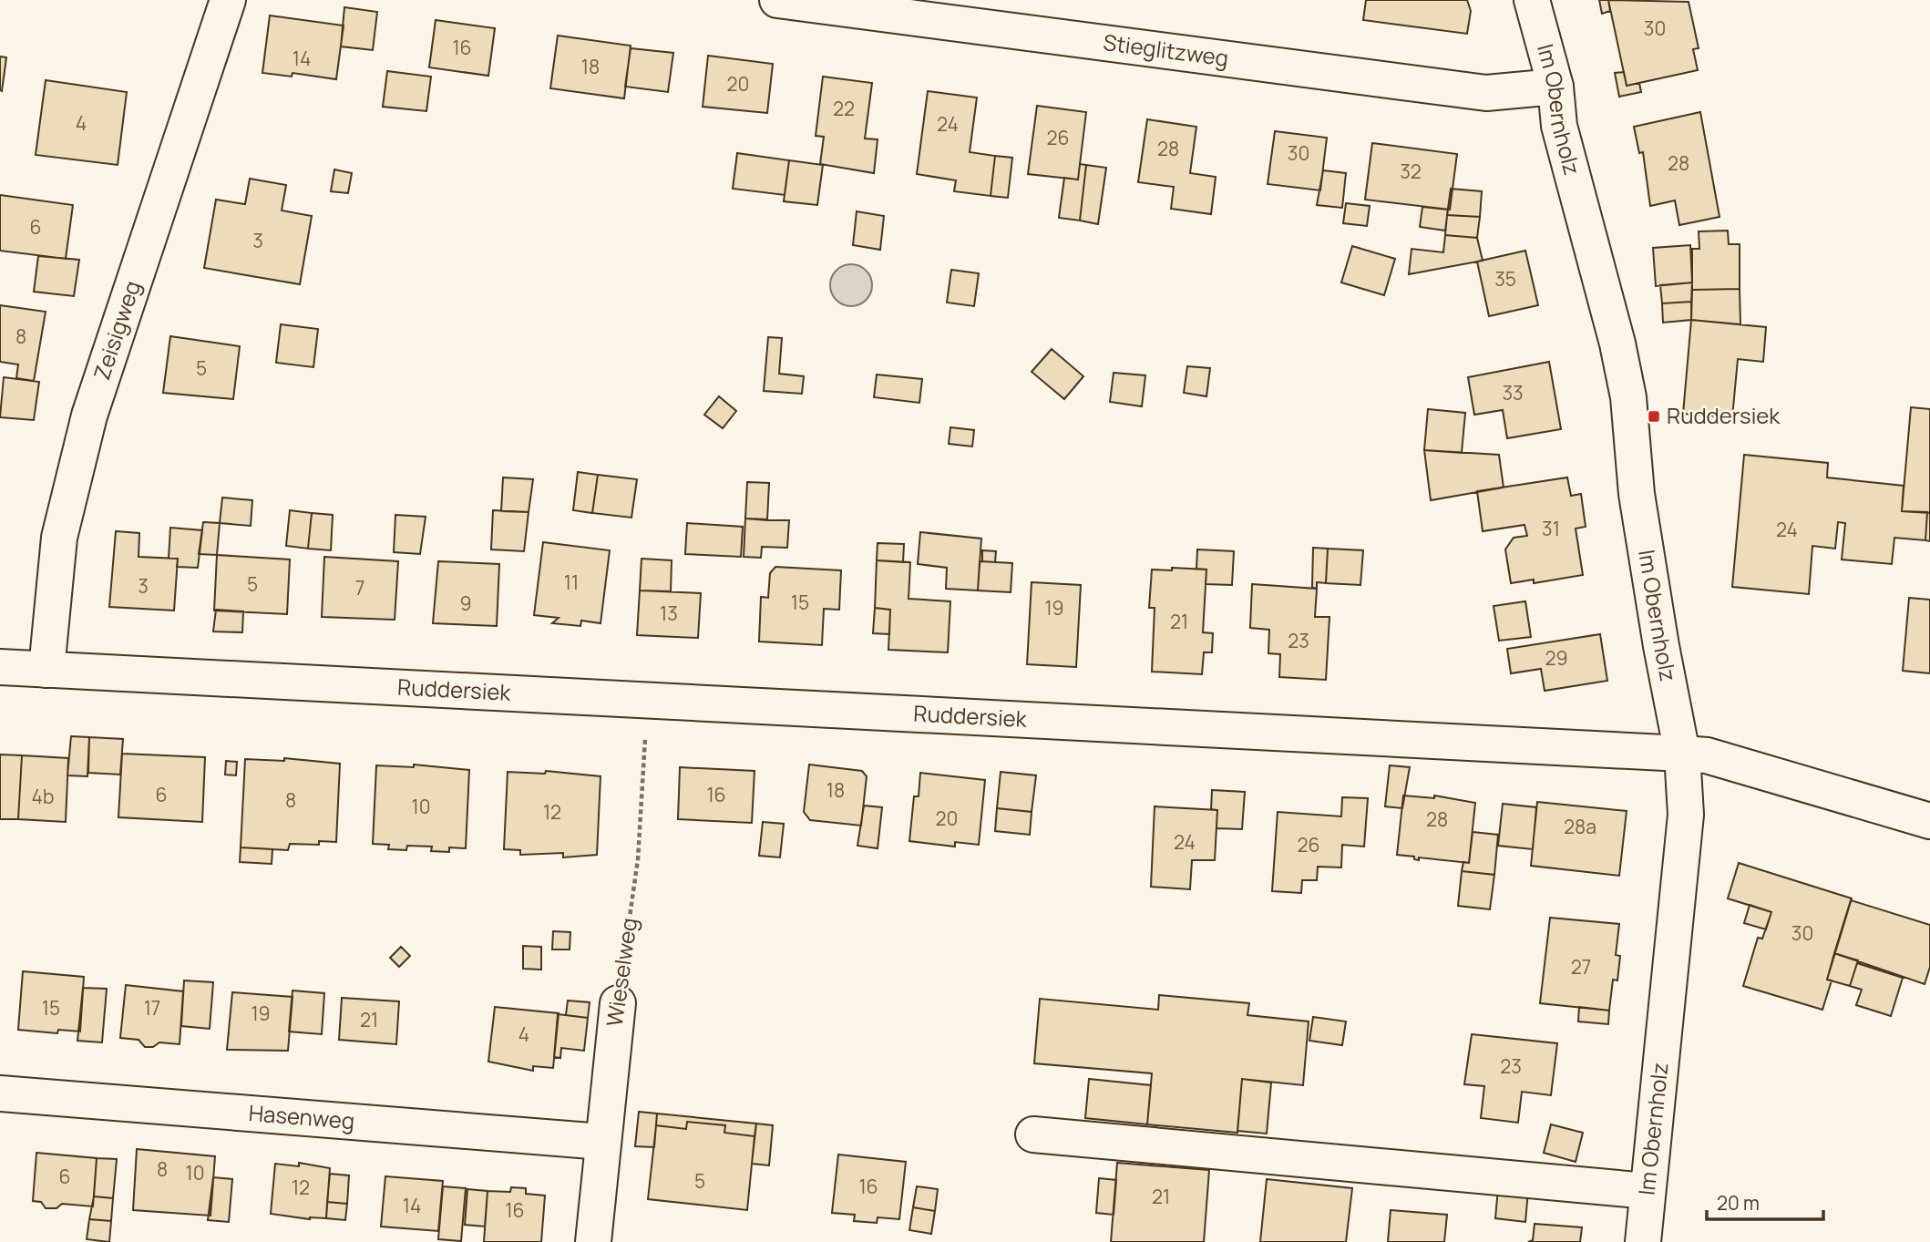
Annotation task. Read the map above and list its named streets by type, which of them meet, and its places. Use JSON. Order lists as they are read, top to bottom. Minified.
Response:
{"streets":{"street":["Stieglitzweg","Im Obernholz","Zeisigweg","Ruddersiek","Wieselweg","Hasenweg"]},"crossings":[["Stieglitzweg","Im Obernholz"],["Im Obernholz","Ruddersiek"],["Zeisigweg","Ruddersiek"],["Ruddersiek","Wieselweg"],["Wieselweg","Hasenweg"]],"places":{"transit":["Ruddersiek"]},"house_numbers":["30","16","14","18","20","22","4","24","26","28","30","28","32","6","3","35","8","5","33","31","24","11","5","3","7","15","9","19","13","21","23","29","18","6","16","4b","8","10","12","20","28","28a","24","26","30","27","15","17","19","21","4","23","8","10","6","5","16","12","21","14","16"],"scale_bar":"20 m"}
